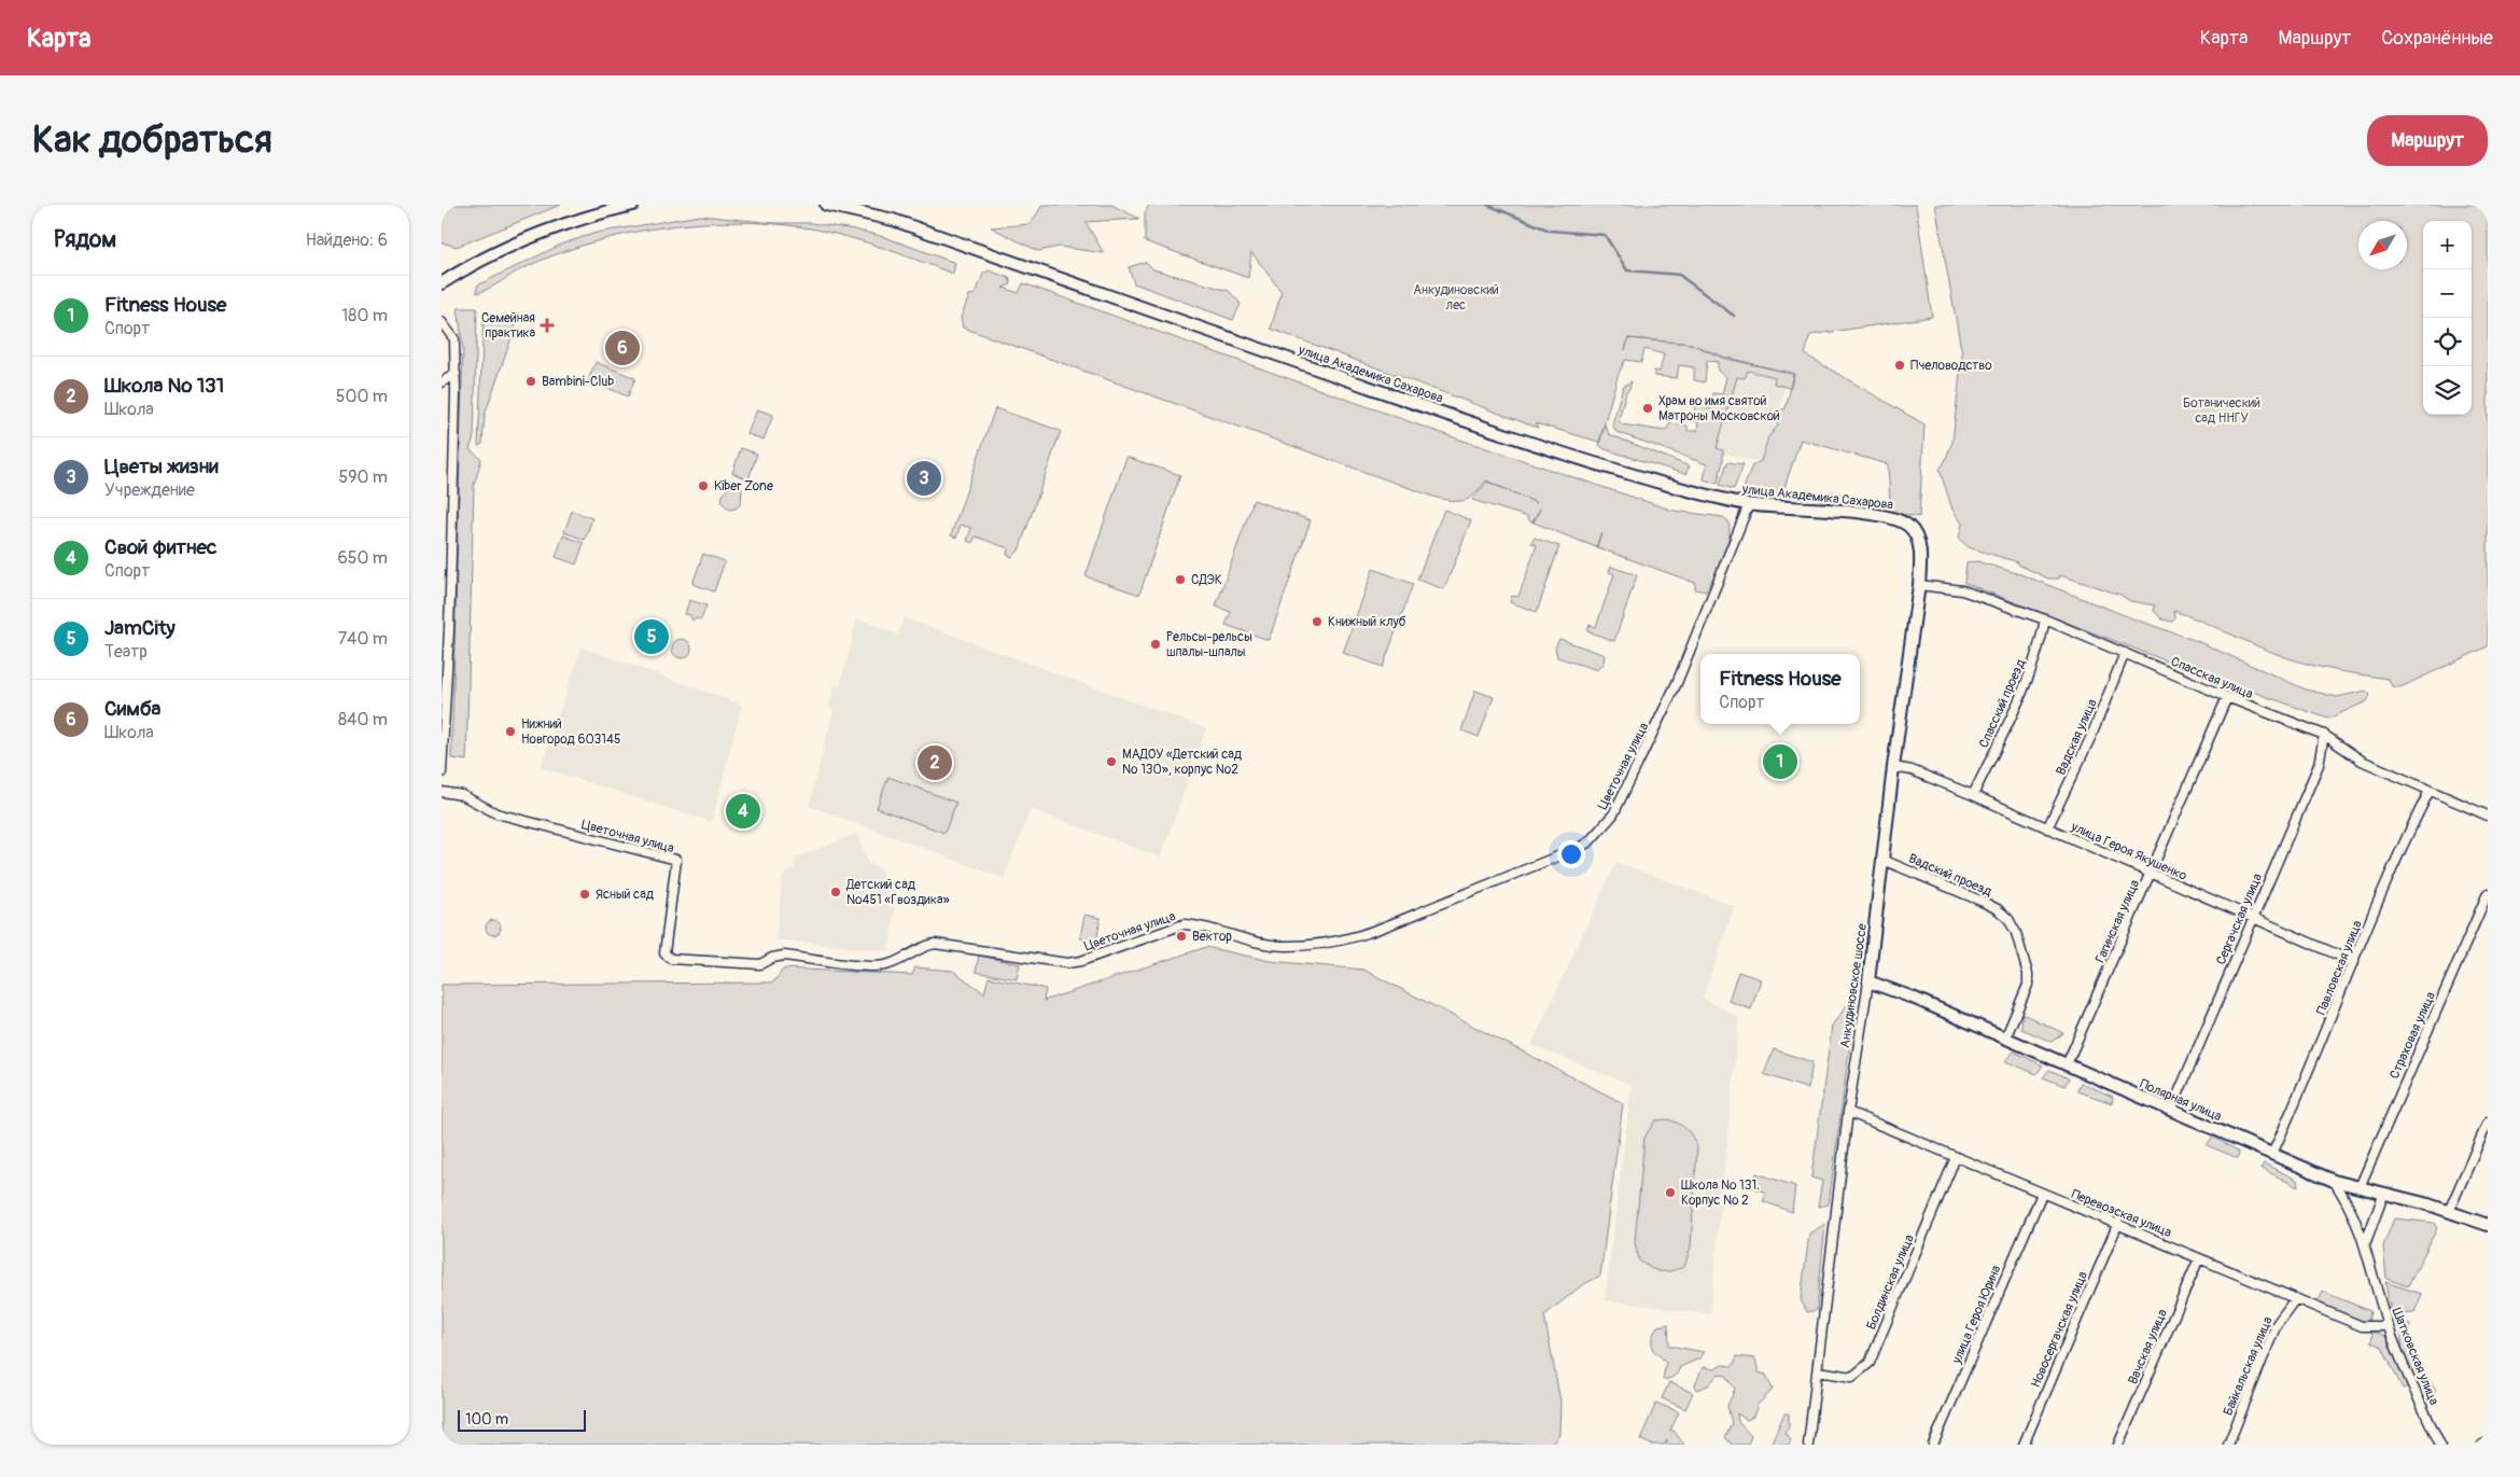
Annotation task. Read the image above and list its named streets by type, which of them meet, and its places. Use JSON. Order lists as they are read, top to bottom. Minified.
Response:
{"streets":{"main road":["улица Академика Сахарова","Анкудиновское шоссе","Полярная улица"],"street":["Спасская улица","Спасский проезд","Вадская улица","Цветочная улица","улица Героя Якушенко","Вадский проезд","Сергачская улица","Гагинская улица","Павловская улица","Страховая улица","Перевозская улица","Болдинская улица","улица Героя Юрина","Новосергачская улица","Вачская улица","Шатковская улица","Байкальская улица"]},"crossings":[["улица Академика Сахарова","Цветочная улица"],["улица Академика Сахарова","Анкудиновское шоссе"],["Спасская улица","Спасский проезд"],["Спасская улица","Вадская улица"],["Спасская улица","Сергачская улица"],["Спасская улица","Гагинская улица"],["Спасская улица","Павловская улица"],["Спасская улица","Анкудиновское шоссе"],["Спасский проезд","улица Героя Якушенко"],["Вадская улица","улица Героя Якушенко"],["улица Героя Якушенко","Сергачская улица"],["улица Героя Якушенко","Гагинская улица"],["улица Героя Якушенко","Павловская улица"],["улица Героя Якушенко","Анкудиновское шоссе"],["Вадский проезд","Анкудиновское шоссе"],["Вадский проезд","Полярная улица"],["Сергачская улица","Полярная улица"],["Гагинская улица","Полярная улица"],["Павловская улица","Полярная улица"],["Анкудиновское шоссе","Полярная улица"],["Анкудиновское шоссе","Перевозская улица"],["Анкудиновское шоссе","Болдинская улица"],["Страховая улица","Полярная улица"],["Полярная улица","Шатковская улица"],["Перевозская улица","Болдинская улица"],["Перевозская улица","улица Героя Юрина"],["Перевозская улица","Новосергачская улица"],["Перевозская улица","Вачская улица"],["Перевозская улица","Шатковская улица"],["Перевозская улица","Байкальская улица"]],"parks":["Анкудиновский лес","Ботанический сад ННГУ"],"places":{"health":["Семейная практика"],"other":["Пчеловодство","Bambini-Club","Храм во имя святой Матроны Московской","Kiber Zone","СДЭК","Книжный клуб","Рельсы-рельсы шпалы-шпалы","Нижний Новгород 603145","МАДОУ «Детский сад № 130», корпус №2","Детский сад №451 «Гвоздика»","Ясный сад","Вектор","Школа № 131. Корпус № 2"]},"scale_bar":"100 m","north":"bottom left","page":{"header":"Карта","nav":["Карта","Маршрут","Сохранённые"],"buttons":"Маршрут","title":"Как добраться","heading":["Рядом","Найдено: 6"],"map_buttons":["+","−"],"list":[{"mark":"1","name":"Fitness House","note":"Спорт","value":"180 m"},{"mark":"2","name":"Школа № 131","note":"Школа","value":"500 m"},{"mark":"3","name":"Цветы жизни","note":"Учреждение","value":"590 m"},{"mark":"4","name":"Свой фитнес","note":"Спорт","value":"650 m"},{"mark":"5","name":"JamCity","note":"Театр","value":"740 m"},{"mark":"6","name":"Симба","note":"Школа","value":"840 m"}],"pins":["6","3","5","1","2","4"],"popup":["Fitness House","Спорт"],"scale":"100 m"}}
